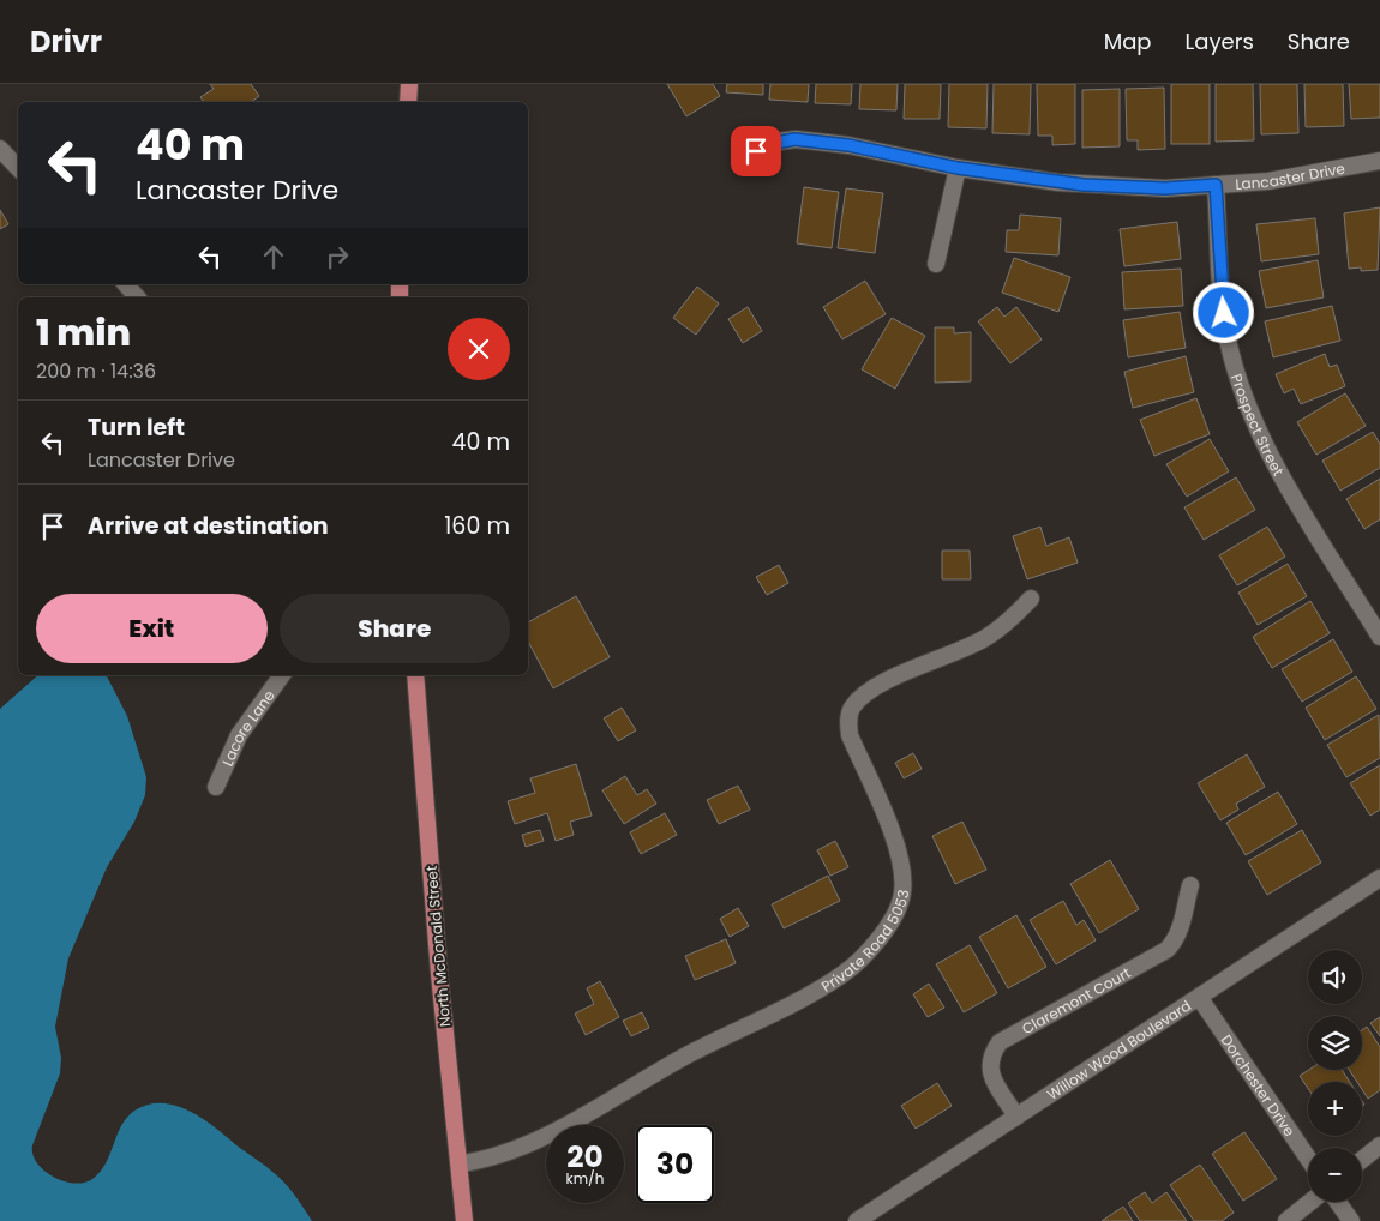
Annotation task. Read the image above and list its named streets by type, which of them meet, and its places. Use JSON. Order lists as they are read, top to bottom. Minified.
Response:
{"streets":{"main road":["North McDonald Street"],"street":["Lancaster Drive","Prospect Street","Lacore Lane","Private Road 5053","Claremont Court","Willow Wood Boulevard","Dorchester Drive"]},"crossings":[["Lancaster Drive","Prospect Street"],["Private Road 5053","North McDonald Street"],["Claremont Court","Willow Wood Boulevard"],["Willow Wood Boulevard","Dorchester Drive"]],"page":{"header":"Drivr","nav":["Map","Layers","Share"],"turn":["40 m","Lancaster Drive"],"heading":["1 min","200 m · 14:36"],"list":[{"name":"Turn left","note":"Lancaster Drive","value":"40 m"},{"name":"Arrive at destination","value":"160 m"}],"buttons":["Exit","Share"],"map_buttons":["+","−"],"speed":"20 km/h","limit":"30"}}
